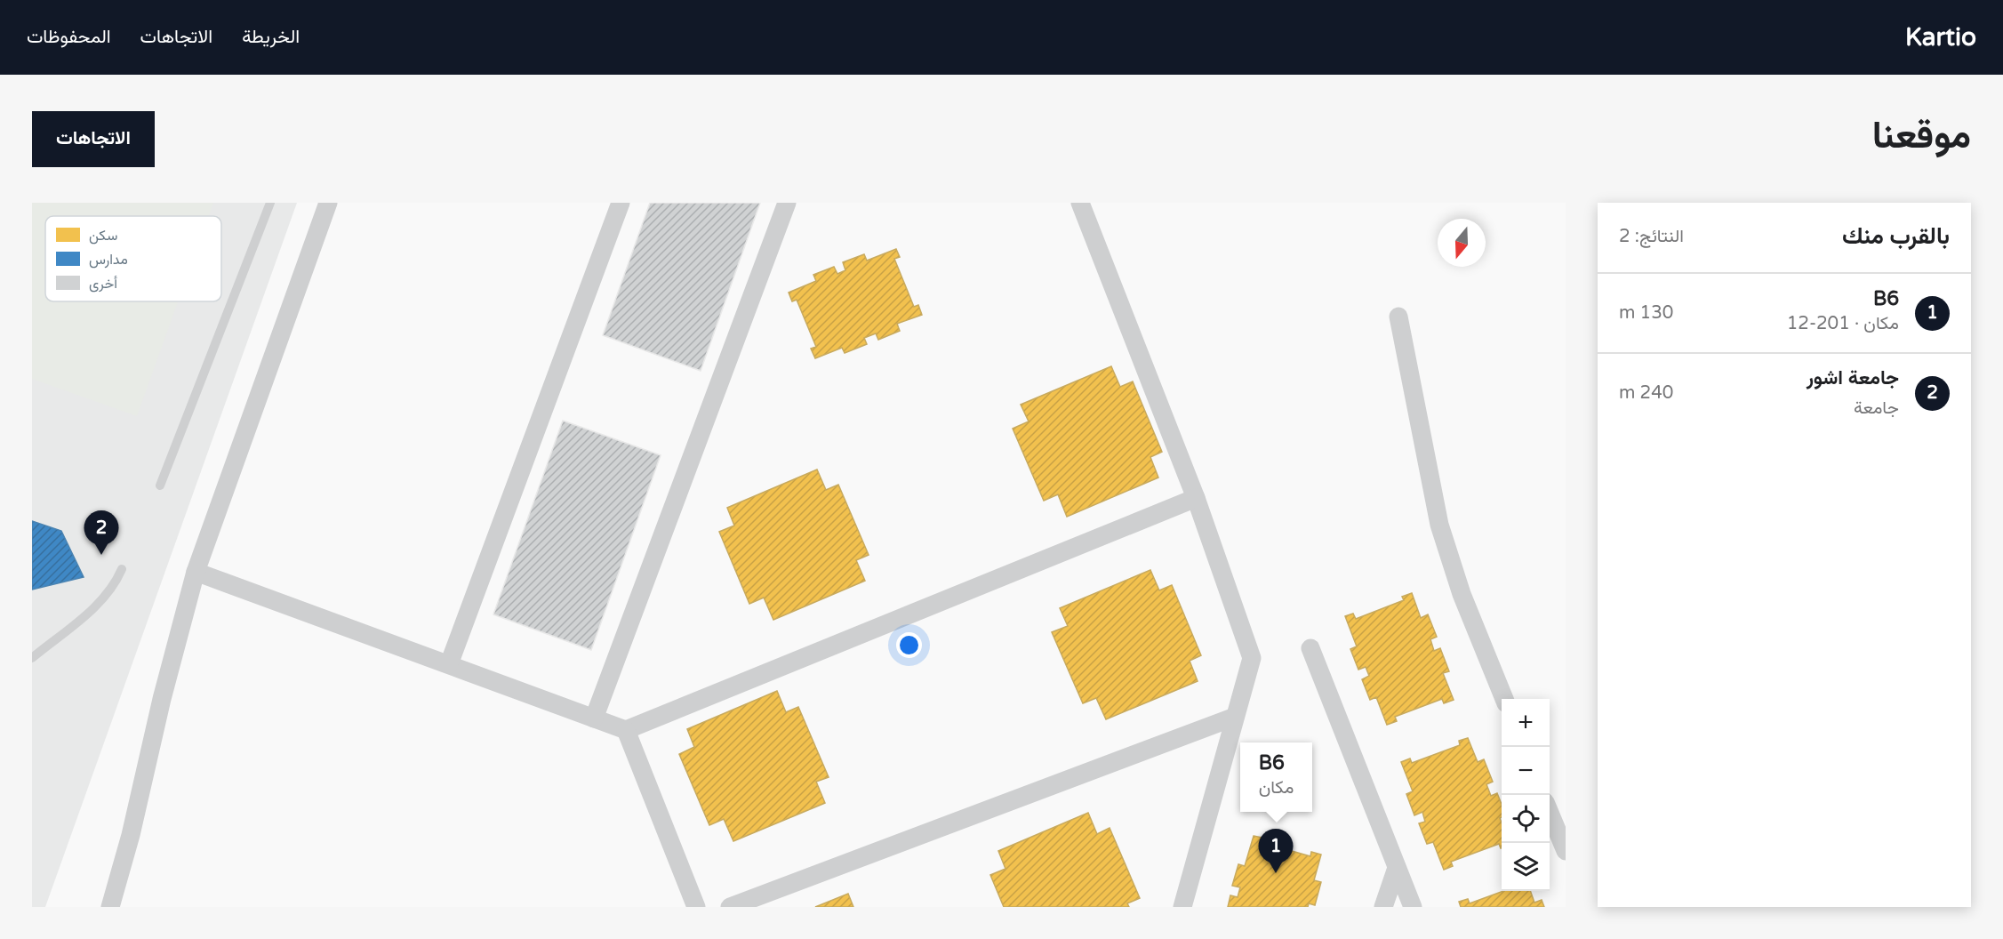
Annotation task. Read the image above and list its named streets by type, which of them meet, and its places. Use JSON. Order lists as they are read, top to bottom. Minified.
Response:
{"legend":["سكن","مدارس","أخرى"],"north":"bottom","page":{"header":"Kartio","nav":["الخريطة","الاتجاهات","المحفوظات"],"title":"موقعنا","buttons":"الاتجاهات","heading":["بالقرب منك","النتائج: 2"],"list":[{"mark":"1","name":"B6","note":"مكان · 201-12","value":"130 m"},{"mark":"2","name":"جامعة اشور","note":"جامعة","value":"240 m"}],"pins":["2","1"],"map_buttons":["+","−"],"popup":["B6","مكان"]}}
